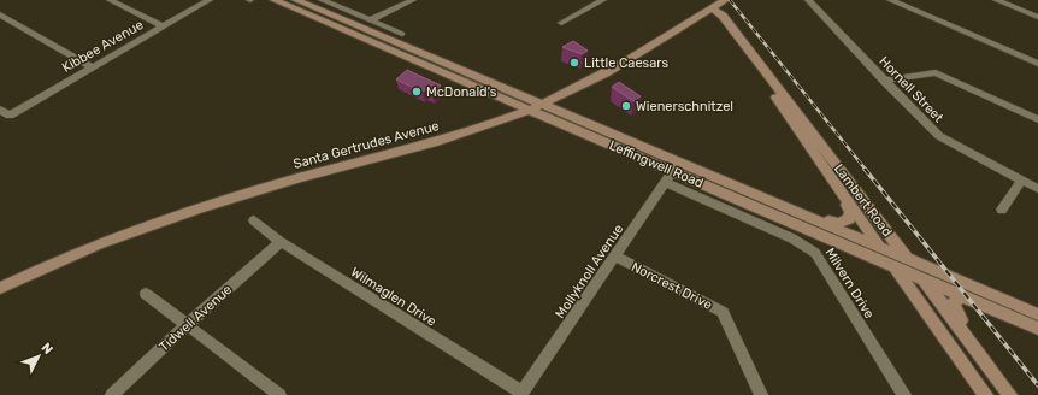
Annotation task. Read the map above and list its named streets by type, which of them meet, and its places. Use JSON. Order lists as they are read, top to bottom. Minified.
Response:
{"streets":{"main road":["Santa Gertrudes Avenue","Leffingwell Road","Lambert Road"],"street":["Kibbee Avenue","Hornell Street","Mollyknoll Avenue","Milvern Drive","Norcrest Drive","Wilmaglen Drive","Tidwell Avenue"]},"crossings":[["Santa Gertrudes Avenue","Leffingwell Road"],["Santa Gertrudes Avenue","Lambert Road"],["Leffingwell Road","Lambert Road"],["Leffingwell Road","Mollyknoll Avenue"],["Mollyknoll Avenue","Milvern Drive"],["Mollyknoll Avenue","Norcrest Drive"],["Mollyknoll Avenue","Wilmaglen Drive"],["Wilmaglen Drive","Tidwell Avenue"]],"places":["Little Caesars","McDonald's","Wienerschnitzel"],"north":"top right"}
